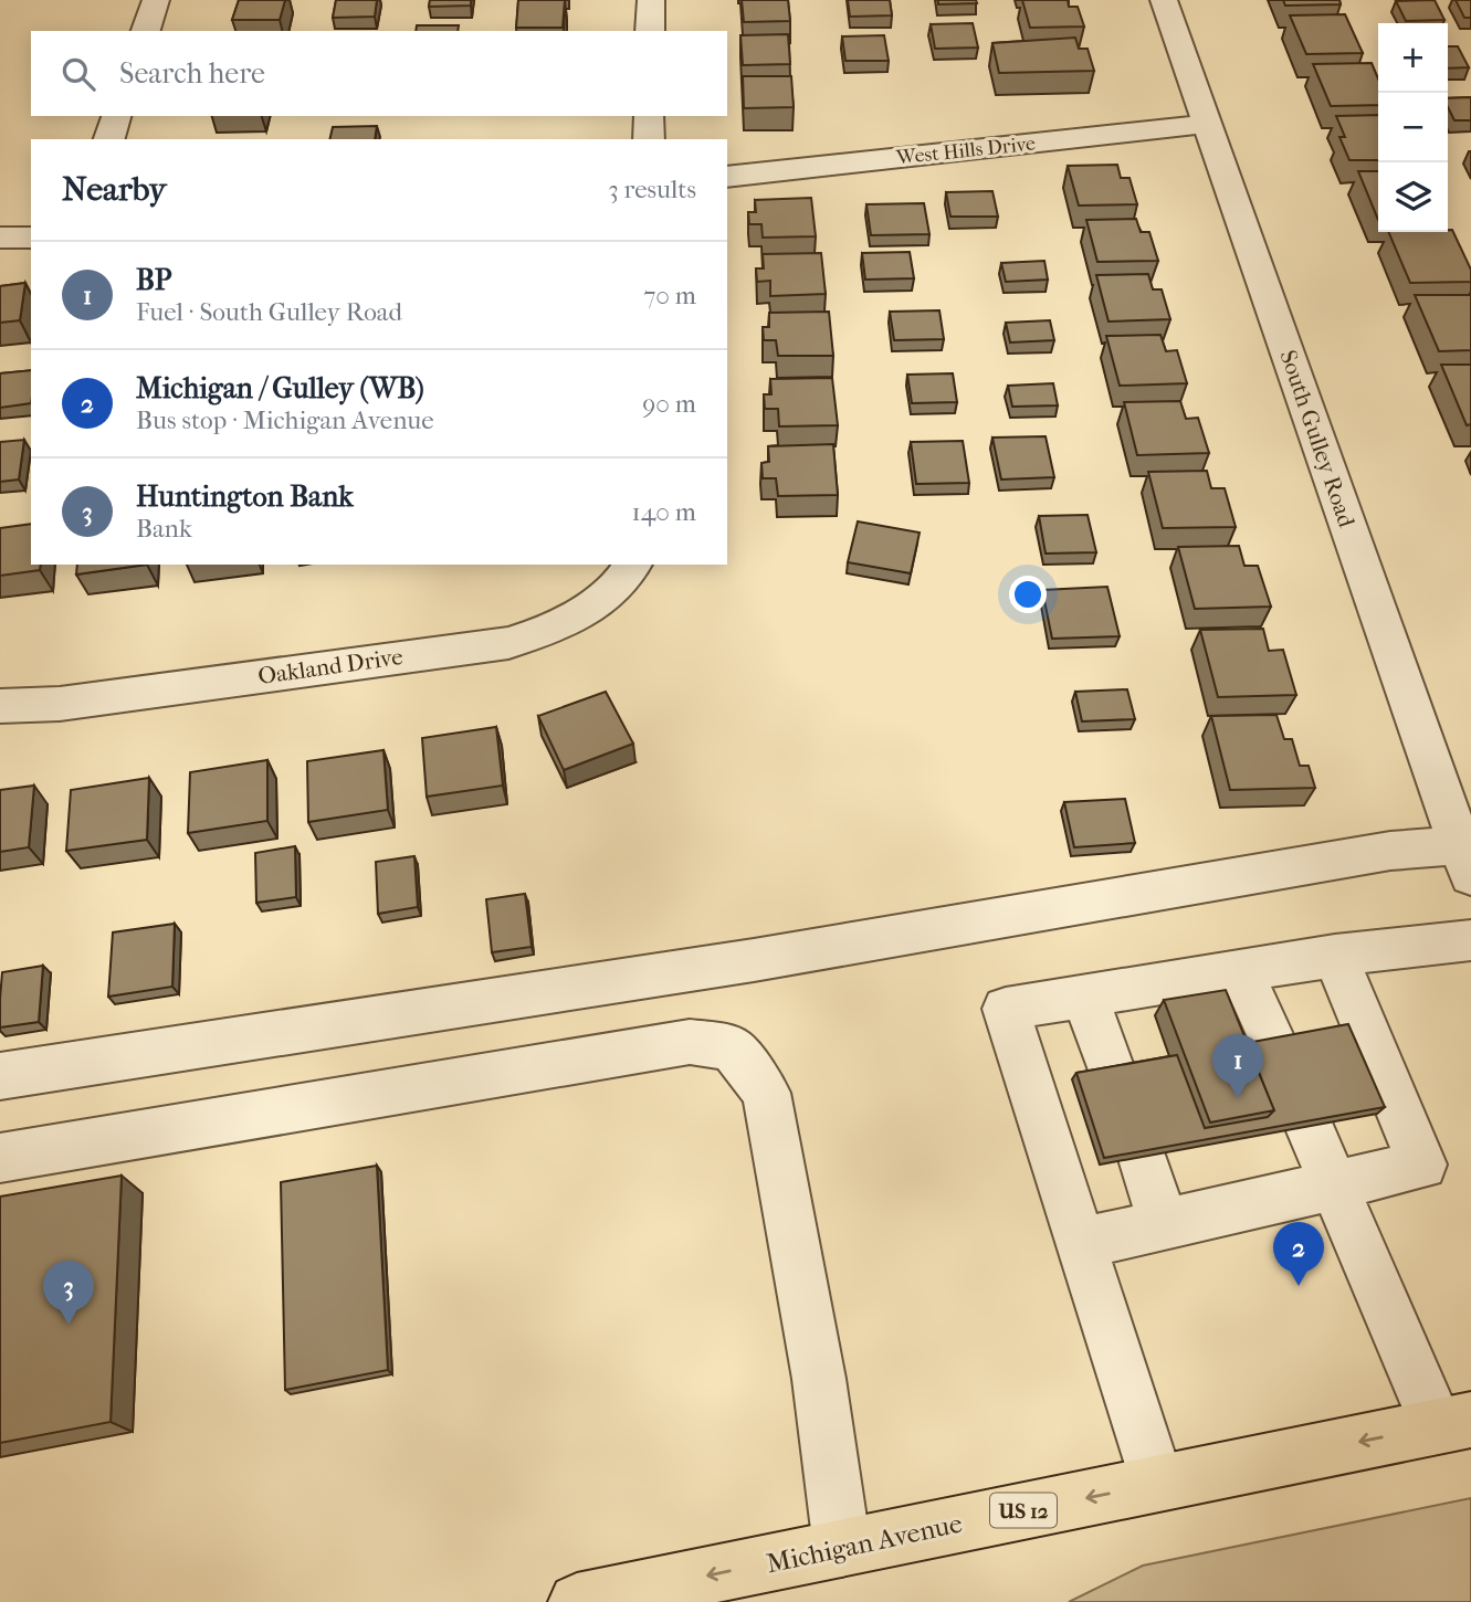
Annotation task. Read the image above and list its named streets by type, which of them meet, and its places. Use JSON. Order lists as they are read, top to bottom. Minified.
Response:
{"streets":{"main road":["US 12","Michigan Avenue"],"street":["West Hills Drive","South Gulley Road","Oakland Drive"]},"crossings":[["West Hills Drive","South Gulley Road"]],"one_way":["Michigan Avenue"],"page":{"map_buttons":["+","−"],"search":"Search here","heading":["Nearby","3 results"],"list":[{"mark":"1","name":"BP","note":"Fuel · South Gulley Road","value":"70 m"},{"mark":"2","name":"Michigan / Gulley (WB)","note":"Bus stop · Michigan Avenue","value":"90 m"},{"mark":"3","name":"Huntington Bank","note":"Bank","value":"140 m"}],"pins":["1","2","3"]}}
